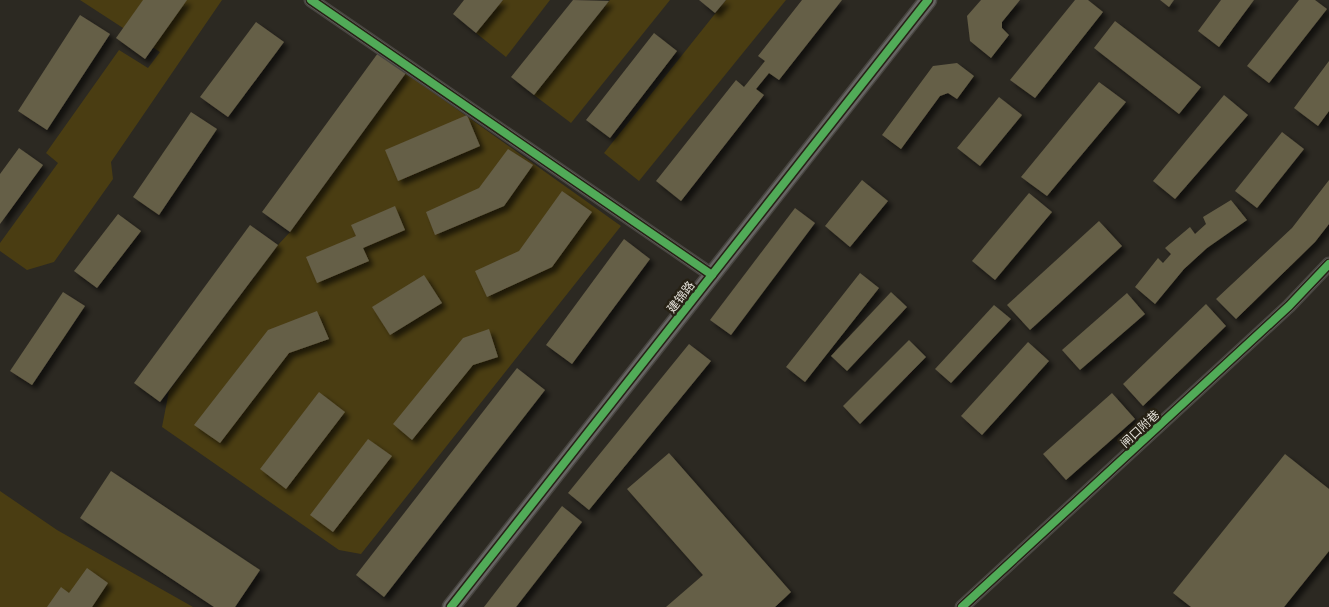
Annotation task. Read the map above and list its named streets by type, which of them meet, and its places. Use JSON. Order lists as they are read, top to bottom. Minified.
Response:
{"streets":{"street":["建锦路","闸口附巷"]}}
